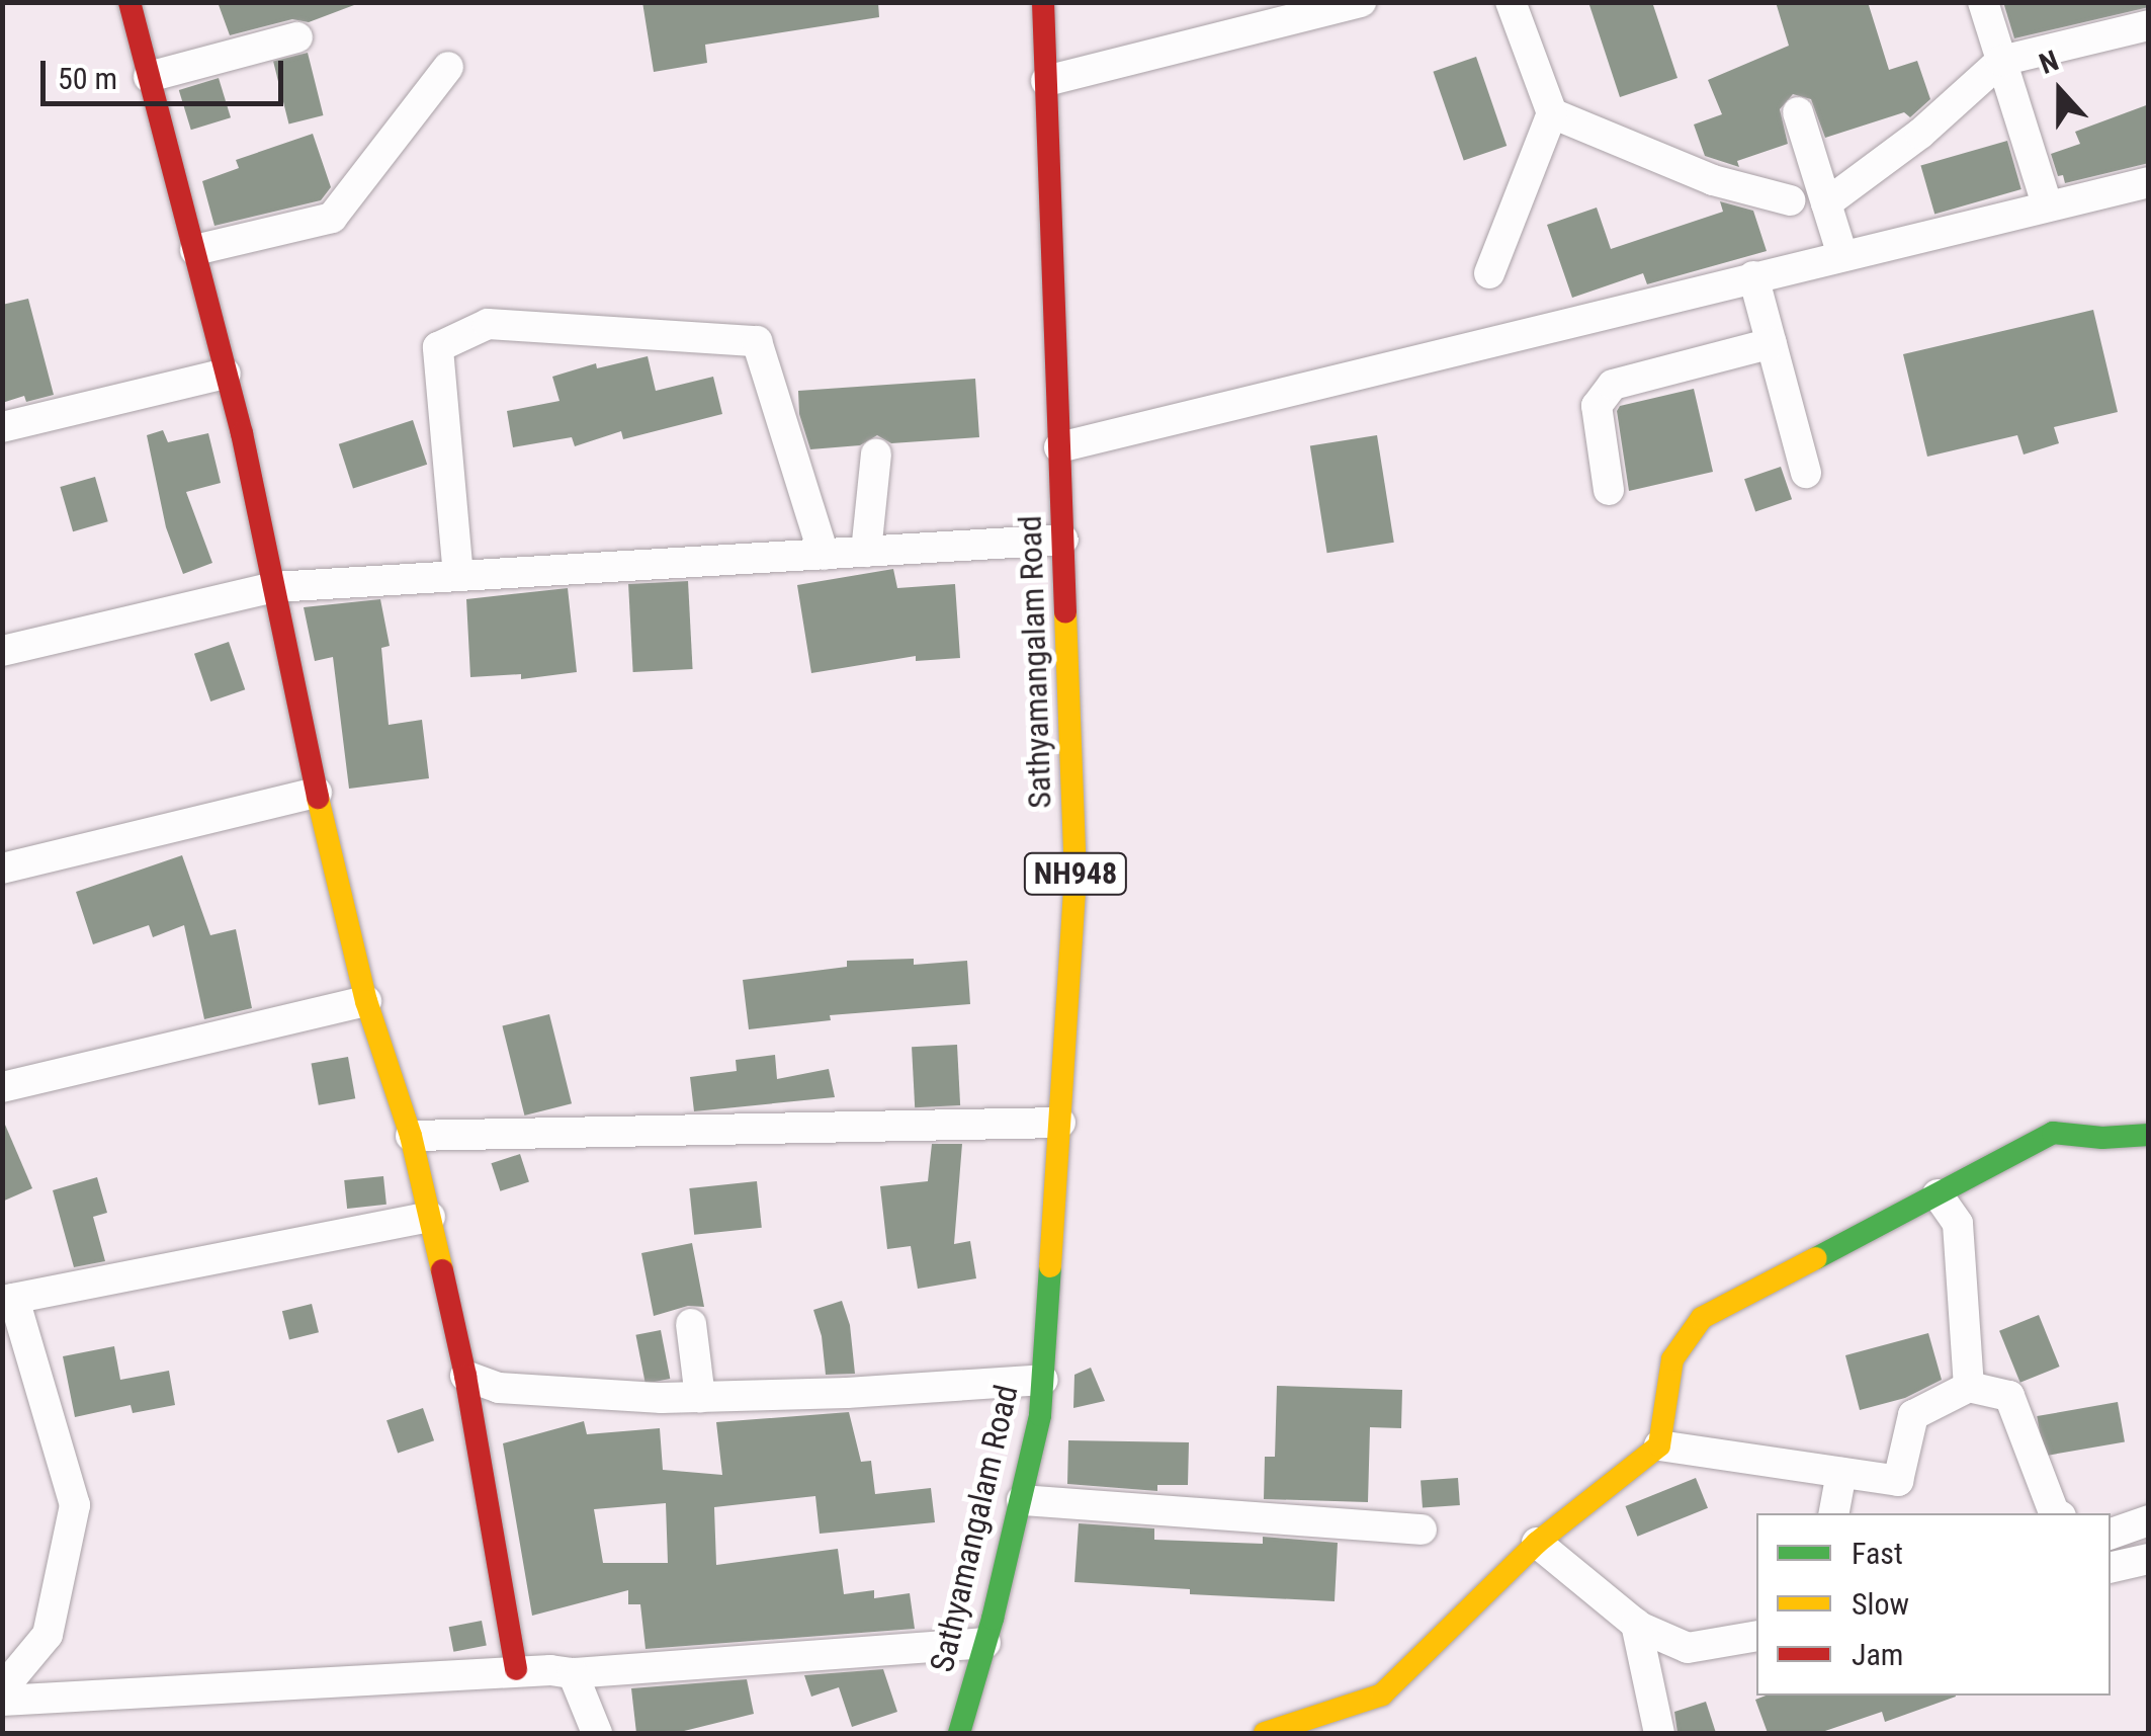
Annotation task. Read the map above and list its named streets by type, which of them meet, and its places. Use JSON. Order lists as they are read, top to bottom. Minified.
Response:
{"streets":{"main road":["Sathyamangalam Road","NH948"]},"legend":["Fast","Slow","Jam"],"scale_bar":"50 m","north":"top"}
